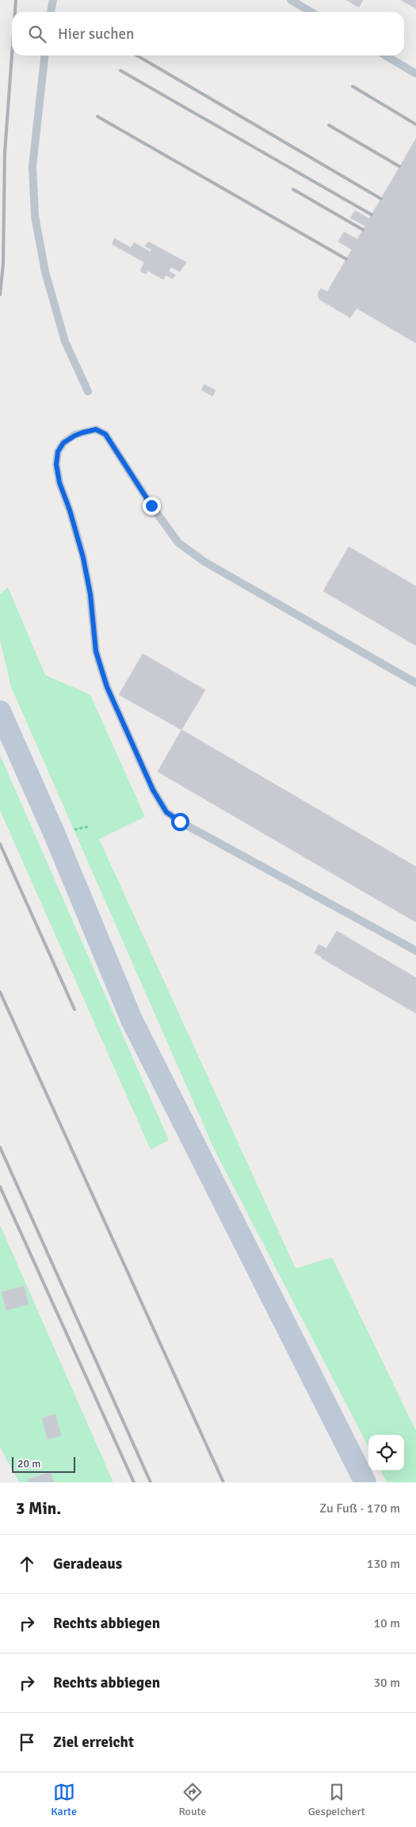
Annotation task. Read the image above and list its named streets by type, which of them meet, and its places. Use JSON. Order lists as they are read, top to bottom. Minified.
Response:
{"scale_bar":"20 m","page":{"search":"Hier suchen","scale":"20 m","heading":["3 Min.","Zu Fuß · 170 m"],"list":[["Geradeaus","130 m"],["Rechts abbiegen","10 m"],["Rechts abbiegen","30 m"],"Ziel erreicht"],"nav":["Karte","Route","Gespeichert"]}}
